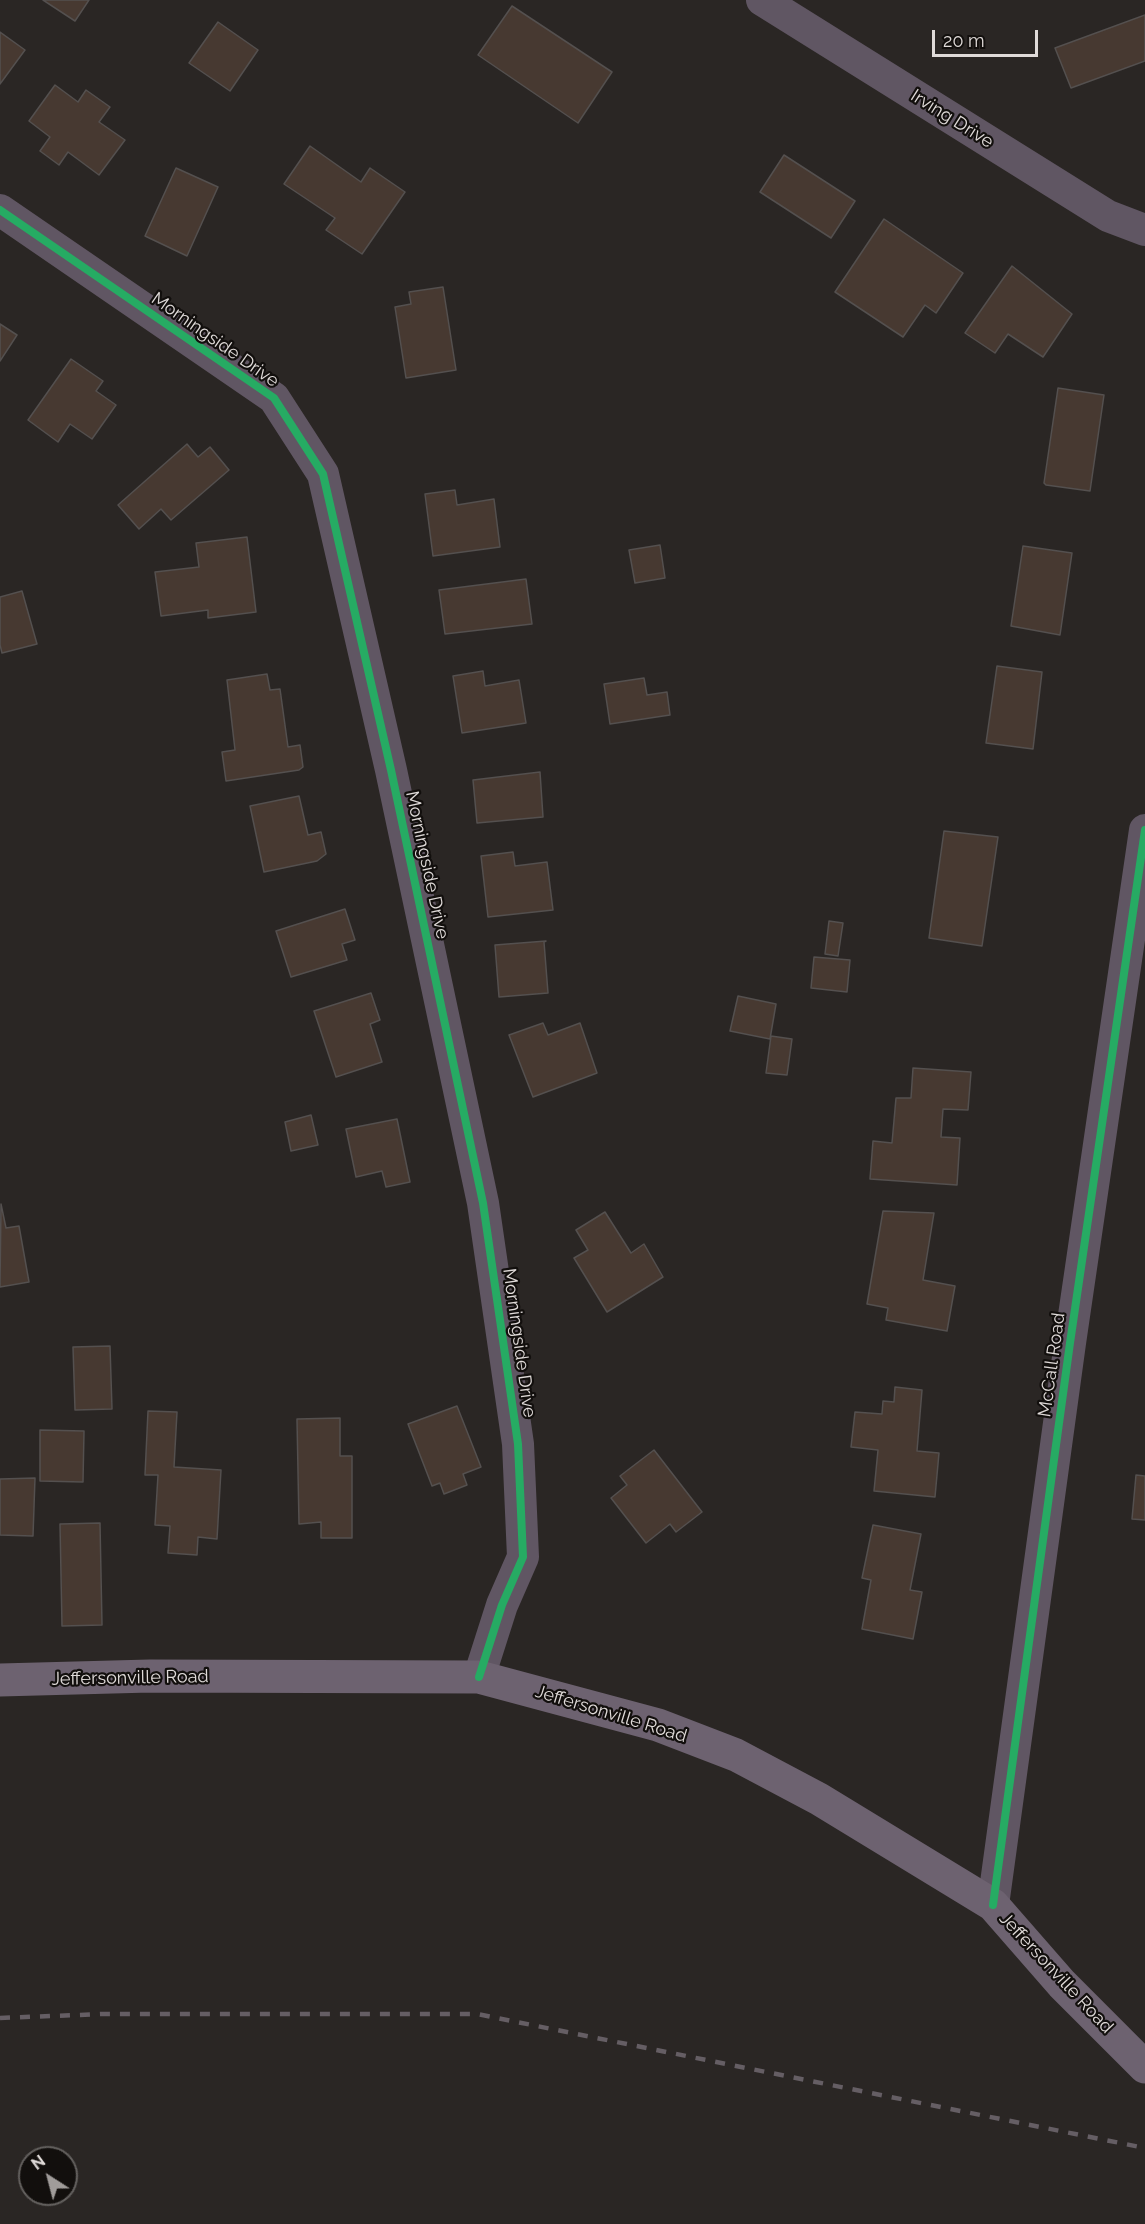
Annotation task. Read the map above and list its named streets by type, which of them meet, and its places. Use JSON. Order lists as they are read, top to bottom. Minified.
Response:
{"streets":{"main road":["Jeffersonville Road"],"street":["Irving Drive","Morningside Drive","McCall Road"]},"crossings":[["Morningside Drive","Jeffersonville Road"],["McCall Road","Jeffersonville Road"]],"scale_bar":"20 m","north":"top left"}
